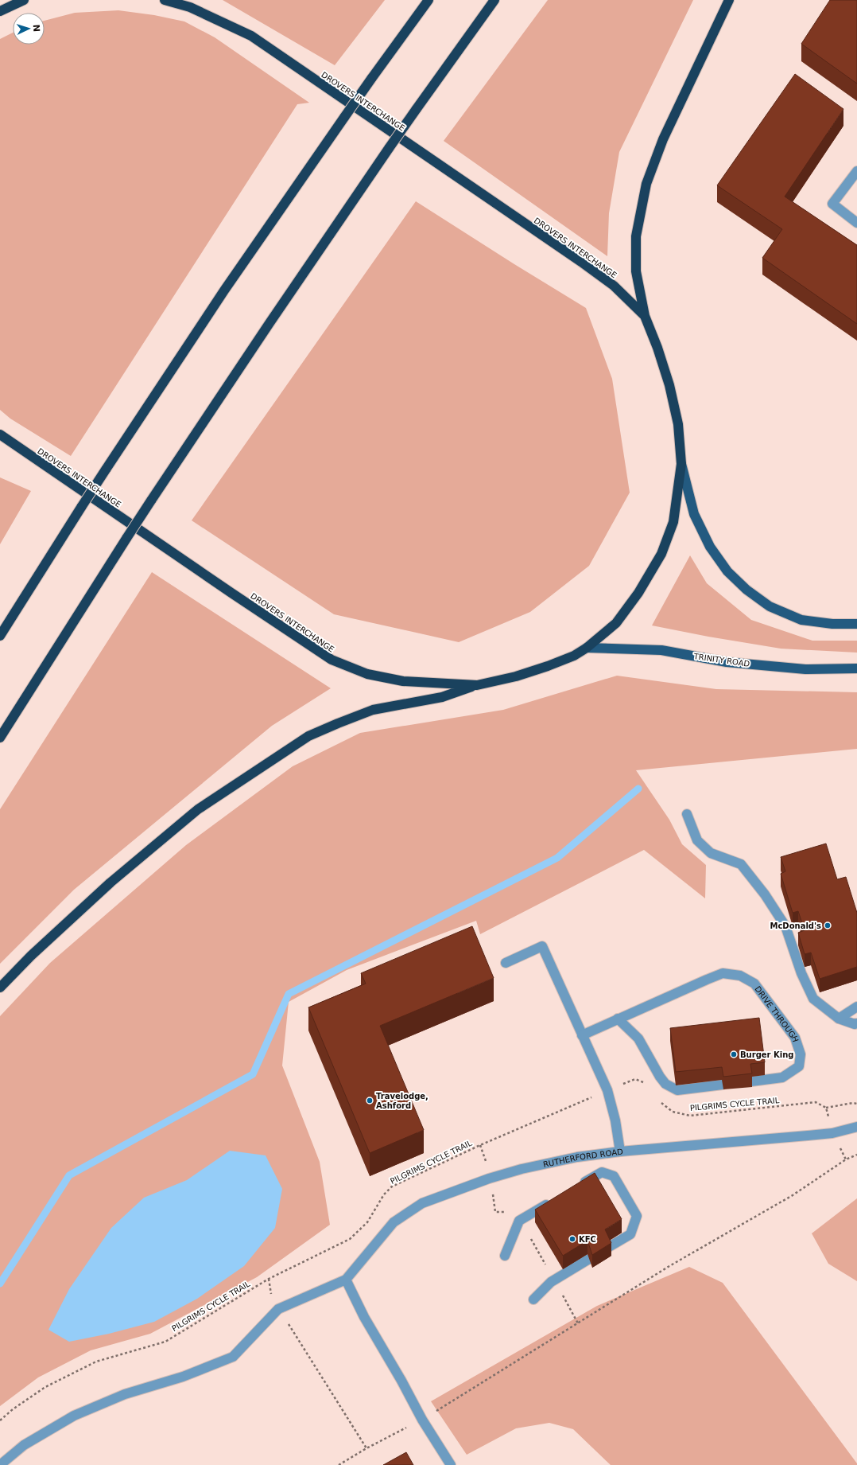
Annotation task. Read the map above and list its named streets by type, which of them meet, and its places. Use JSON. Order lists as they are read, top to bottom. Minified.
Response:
{"streets":{"highway":["DROVERS INTERCHANGE"],"main road":["TRINITY ROAD"],"lane":["DRIVE THROUGH","RUTHERFORD ROAD"],"path":["PILGRIMS CYCLE TRAIL"]},"crossings":[["DROVERS INTERCHANGE","TRINITY ROAD"]],"places":["McDonald's","Burger King","Travelodge, Ashford","KFC"],"north":"right"}
